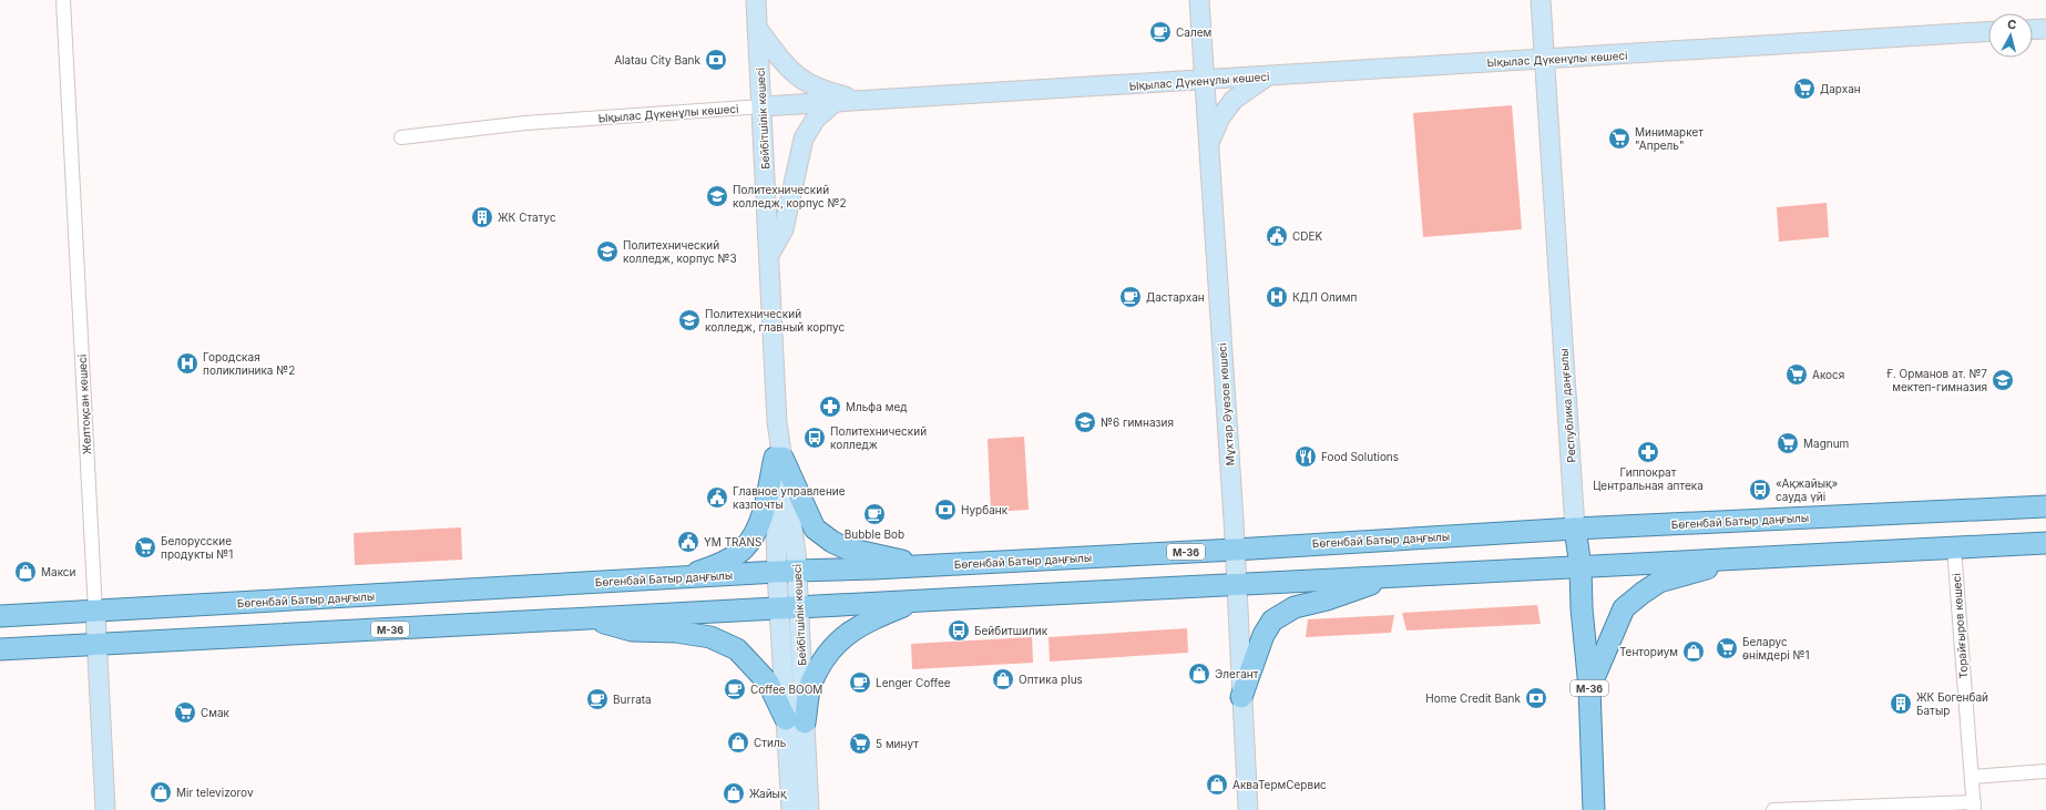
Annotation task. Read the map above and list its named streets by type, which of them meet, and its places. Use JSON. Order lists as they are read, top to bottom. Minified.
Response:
{"streets":{"main road":["Республика даңғылы","Бөгенбай Батыр даңғылы","M-36"],"street":["Ықылас Дүкенұлы көшесі","Бейбітшілік көшесі","Желтоқсан көшесі","Мұхтар Әуезов көшесі","Торайғыров көшесі"]},"crossings":[["Ықылас Дүкенұлы көшесі","Бейбітшілік көшесі"],["Ықылас Дүкенұлы көшесі","Мұхтар Әуезов көшесі"],["Ықылас Дүкенұлы көшесі","Республика даңғылы"],["Бейбітшілік көшесі","Бөгенбай Батыр даңғылы"],["Бейбітшілік көшесі","M-36"],["Желтоқсан көшесі","Бөгенбай Батыр даңғылы"],["Желтоқсан көшесі","M-36"],["Мұхтар Әуезов көшесі","Бөгенбай Батыр даңғылы"],["Мұхтар Әуезов көшесі","M-36"],["Республика даңғылы","Бөгенбай Батыр даңғылы"],["Республика даңғылы","M-36"]],"places":{"cafe":["Салем","Дастархан","Bubble Bob","Lenger Coffee","Coffee BOOM","Burrata"],"bank":["Alatau City Bank","Нурбанк","Home Credit Bank"],"supermarket":["Дархан","Минимаркет \"Апрель\"","Акося","Magnum","Белорусские продукты №1","Беларус өнімдері №1","Смак","5 минут"],"school or university":["Политехнический колледж, корпус №2","Политехнический колледж, корпус №3","Политехнический колледж, главный корпус","Ғ. Орманов ат. №7 мектеп-гимназия","№6 гимназия"],"building":["ЖК Статус","ЖК Богенбай Батыр"],"public building":["CDEK","Главное управление казпочты","YM TRANS"],"hospital":["КДЛ Олимп","Городская поликлиника №2"],"pharmacy":["Мльфа мед","Гиппократ Центральная аптека"],"bus stop":["Политехнический колледж","«Ақжайық» сауда үйі","Бейбитшилик"],"restaurant":["Food Solutions"],"shop":["Макси","Тенториум","Элегант","Оптика plus","Стиль","АкваТермСервис","Mir televizorov","Жайық"]},"north":"top"}
